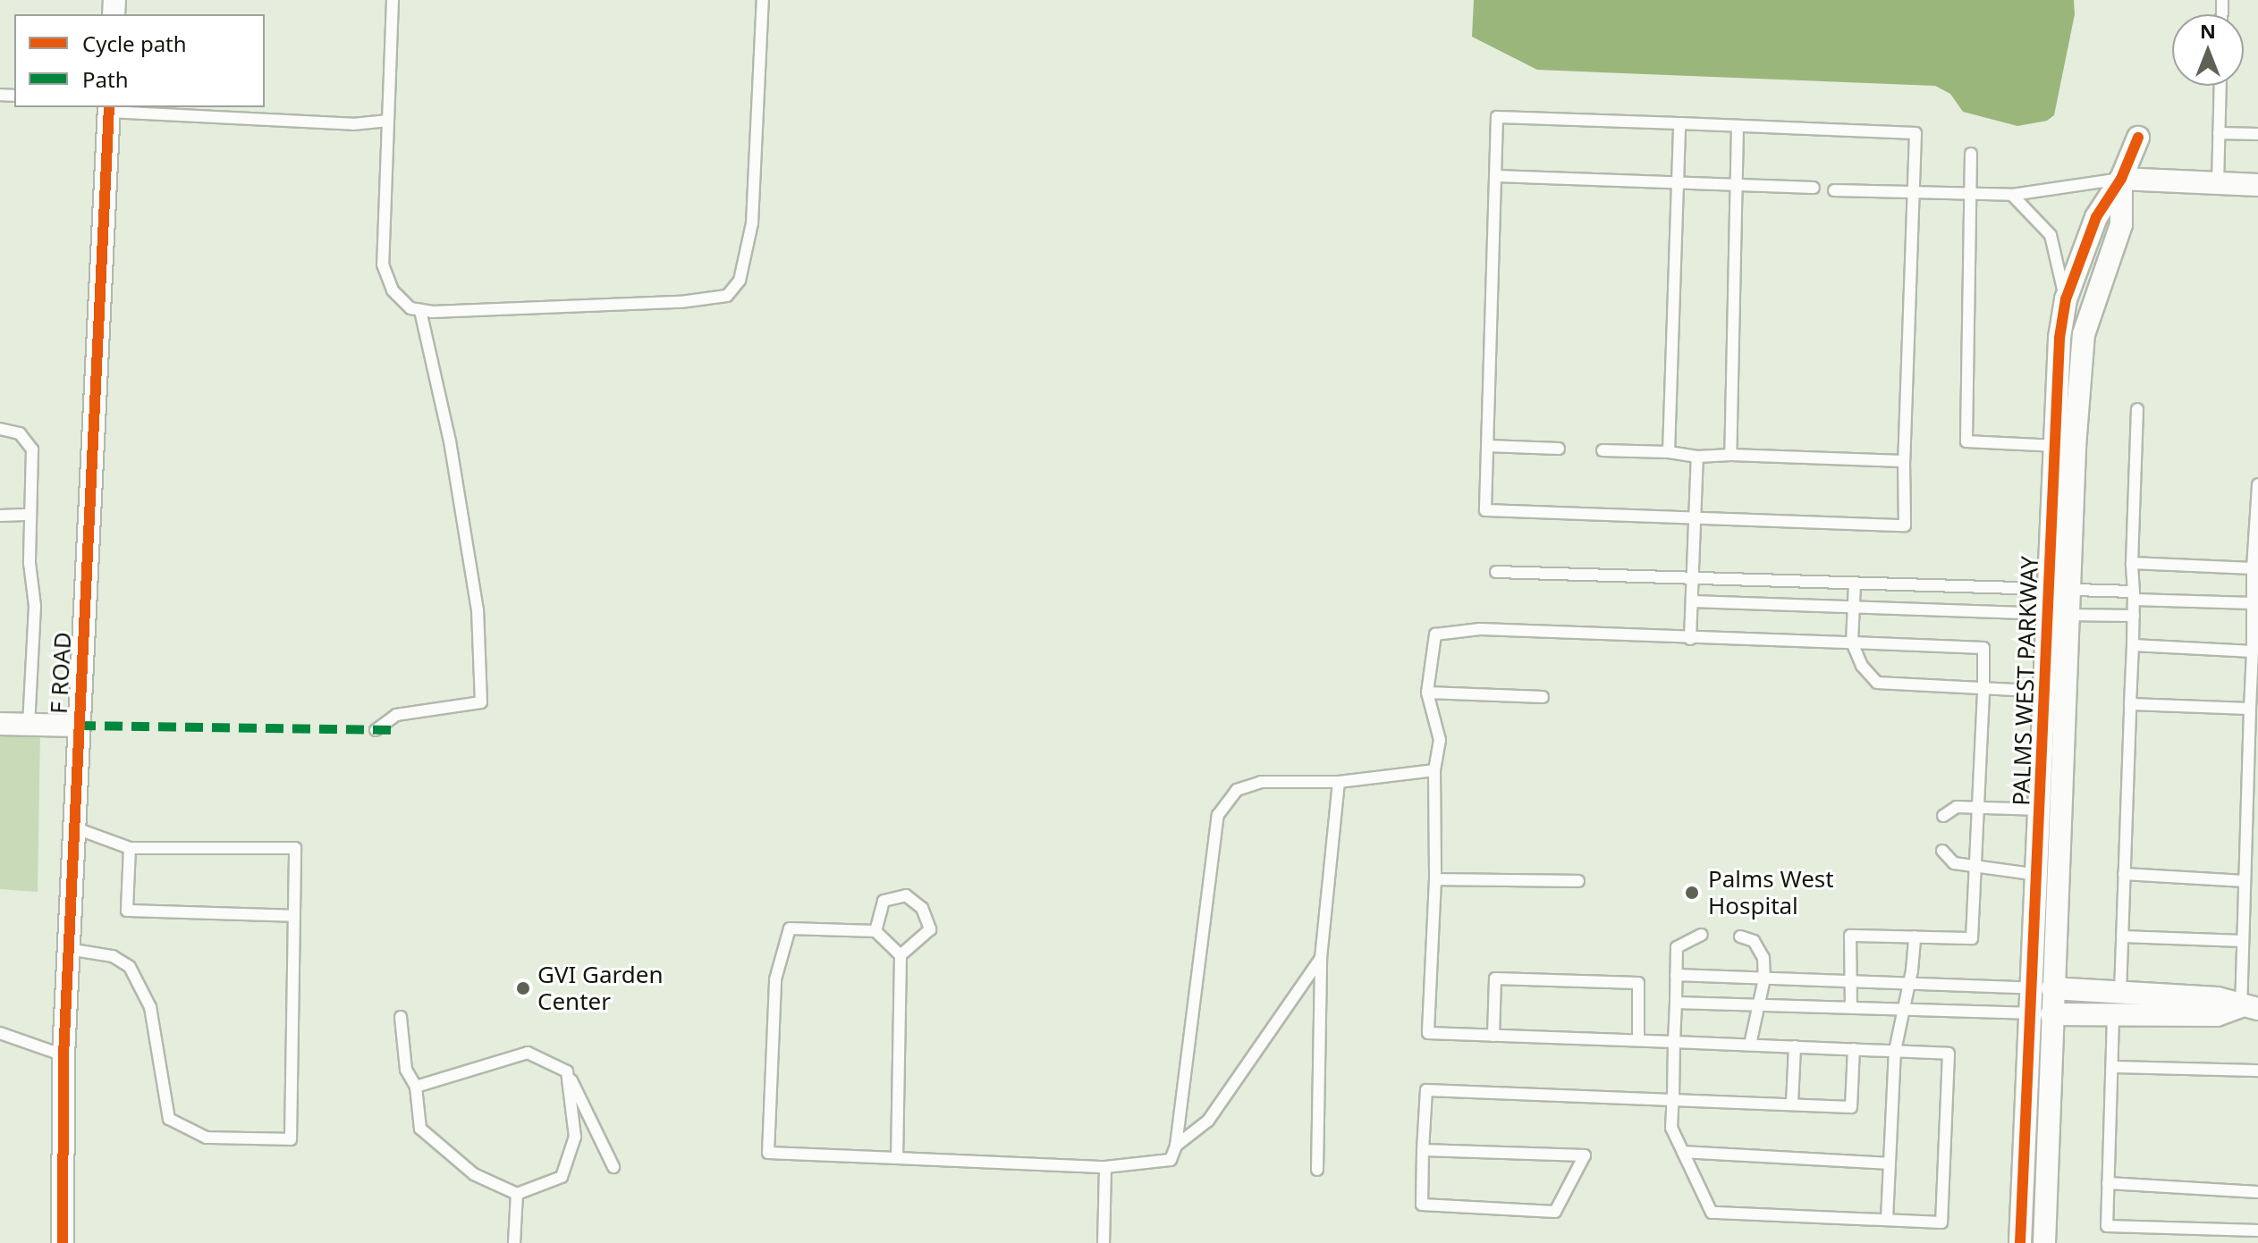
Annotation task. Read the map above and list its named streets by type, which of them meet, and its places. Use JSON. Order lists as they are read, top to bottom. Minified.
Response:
{"streets":{"street":["F ROAD","PALMS WEST PARKWAY"]},"places":["Palms West Hospital","GVI Garden Center"],"legend":["Cycle path","Path"],"north":"top"}
